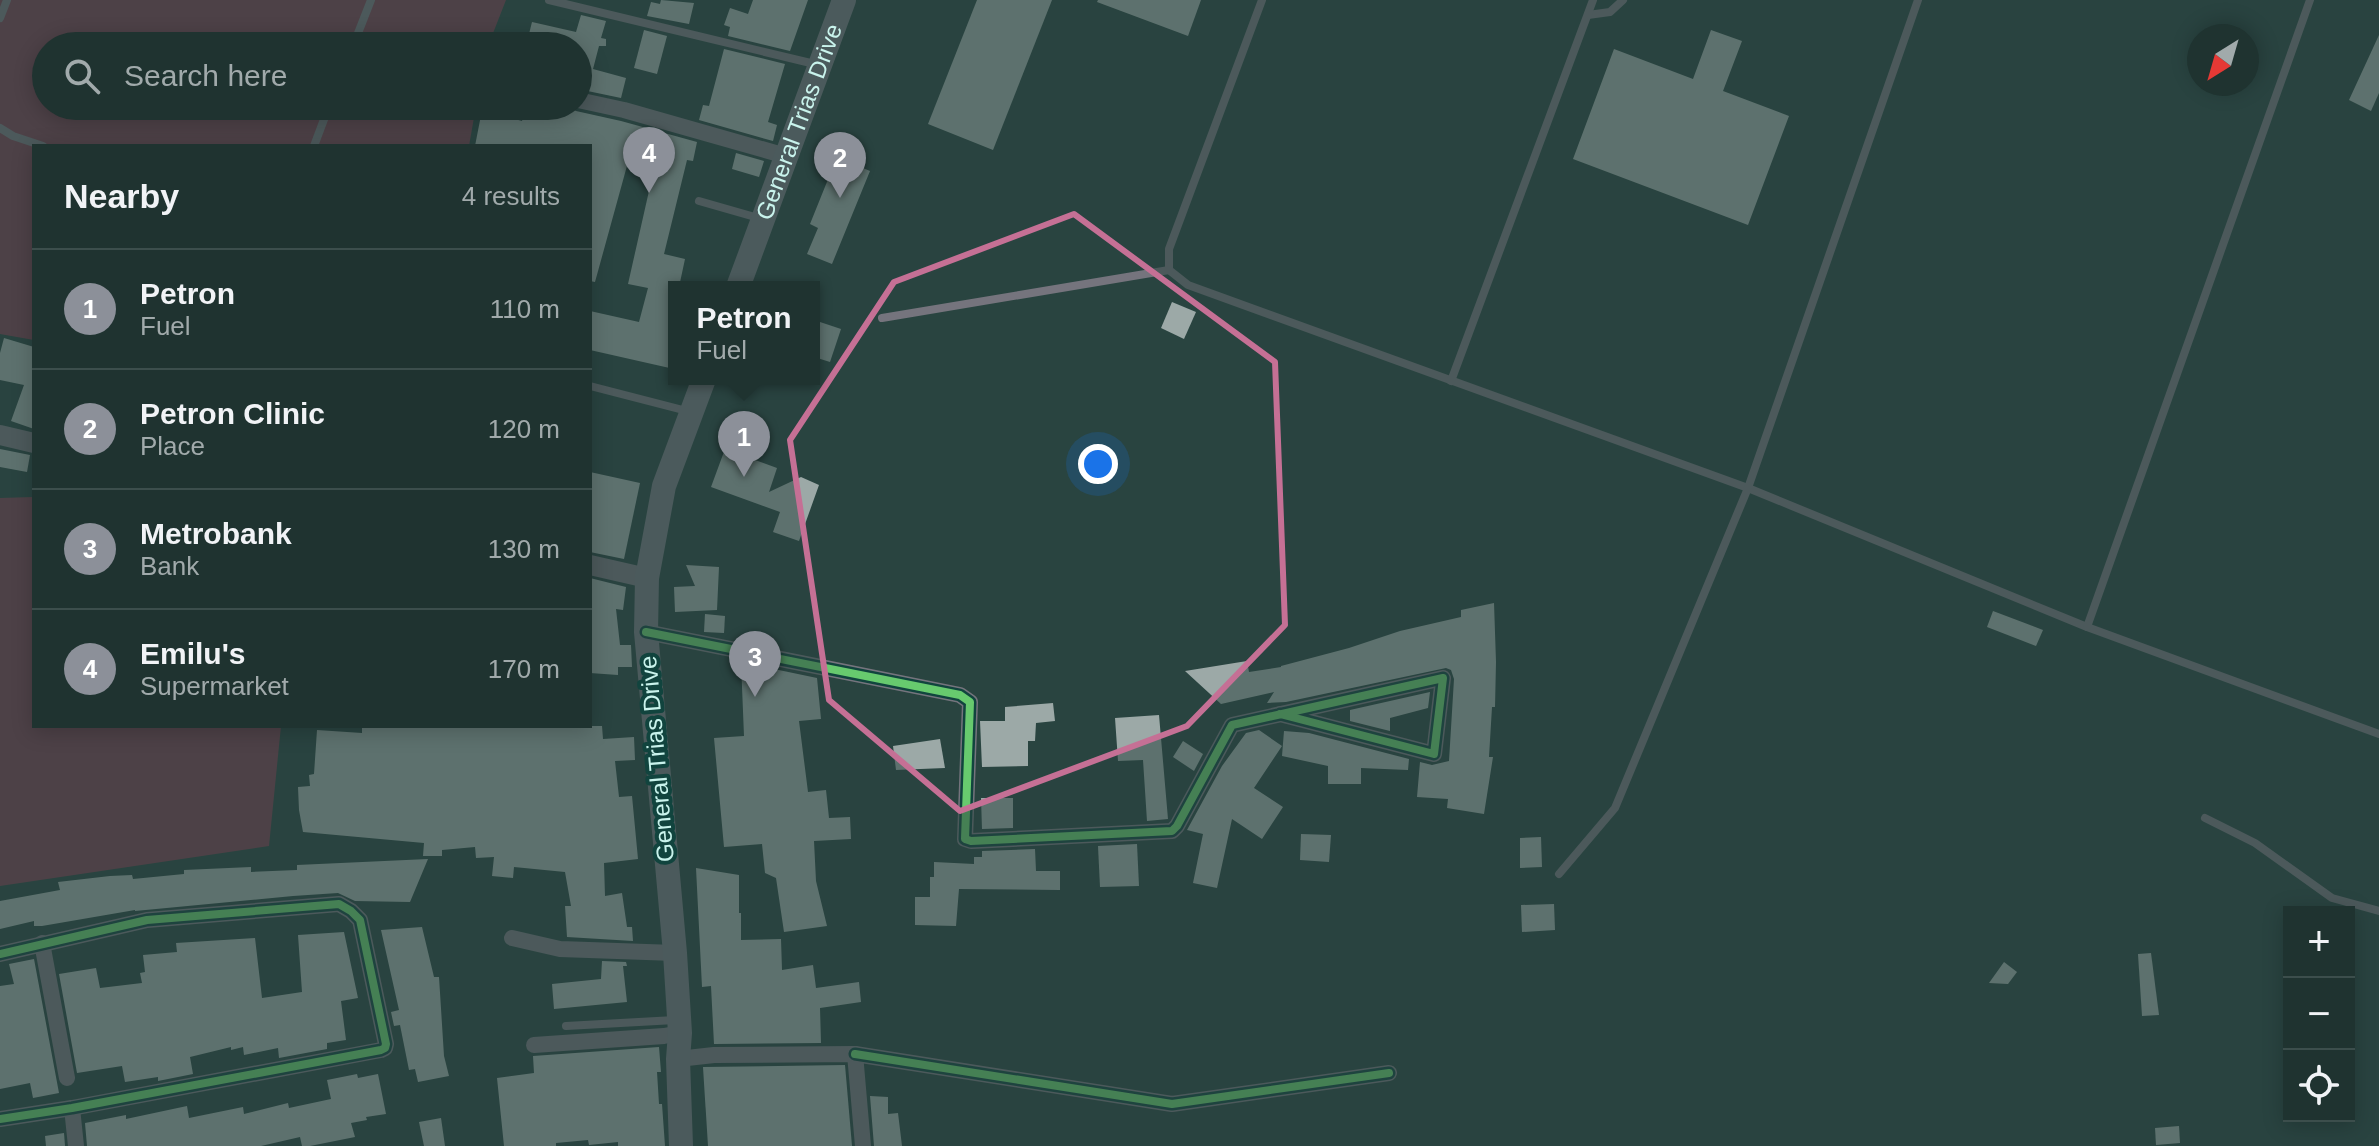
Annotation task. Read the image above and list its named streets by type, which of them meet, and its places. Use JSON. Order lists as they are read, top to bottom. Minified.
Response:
{"streets":{"main road":["General Trias Drive"]},"north":"bottom left","page":{"search":"Search here","pins":["4","2","1","3"],"heading":["Nearby","4 results"],"list":[{"mark":"1","name":"Petron","note":"Fuel","value":"110 m"},{"mark":"2","name":"Petron Clinic","note":"Place","value":"120 m"},{"mark":"3","name":"Metrobank","note":"Bank","value":"130 m"},{"mark":"4","name":"Emilu's","note":"Supermarket","value":"170 m"}],"popup":["Petron","Fuel"],"map_buttons":["+","−"]}}
